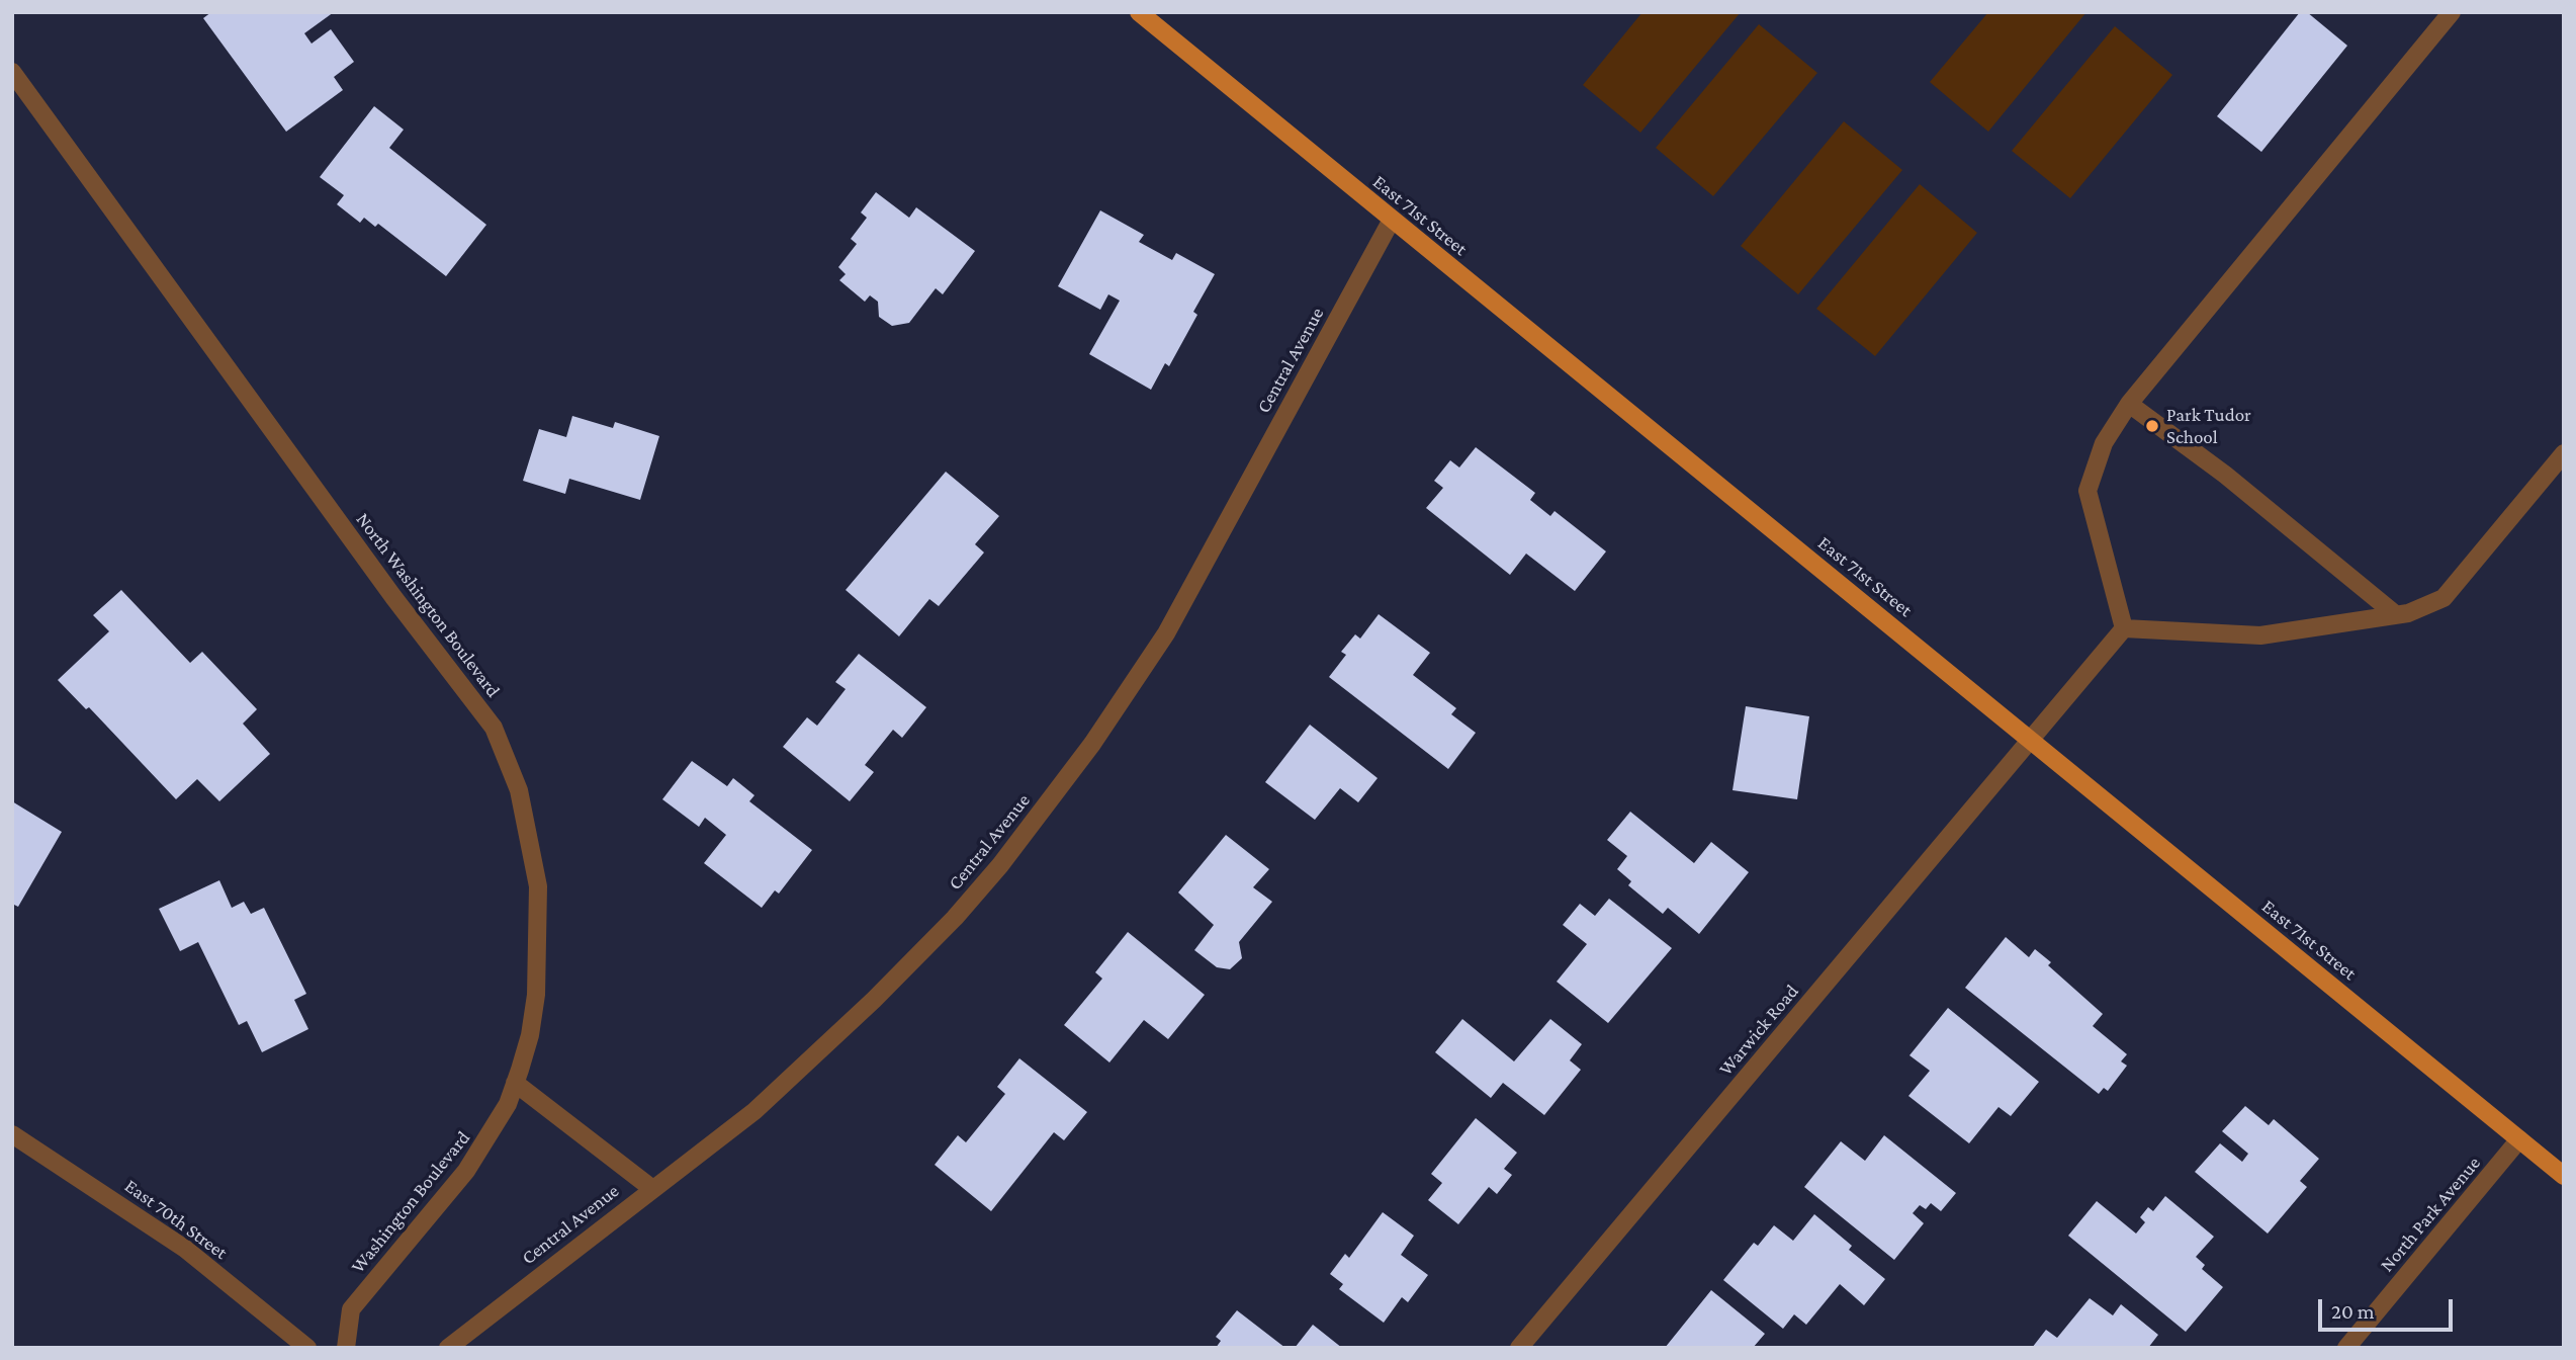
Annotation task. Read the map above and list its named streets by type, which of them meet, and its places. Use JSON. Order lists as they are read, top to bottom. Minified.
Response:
{"streets":{"main road":["East 71st Street"],"street":["Central Avenue","North Washington Boulevard","Warwick Road","Washington Boulevard","North Park Avenue","East 70th Street"]},"crossings":[["East 71st Street","Central Avenue"],["East 71st Street","Warwick Road"],["East 71st Street","North Park Avenue"],["North Washington Boulevard","Washington Boulevard"]],"places":["Park Tudor School"],"scale_bar":"20 m"}
